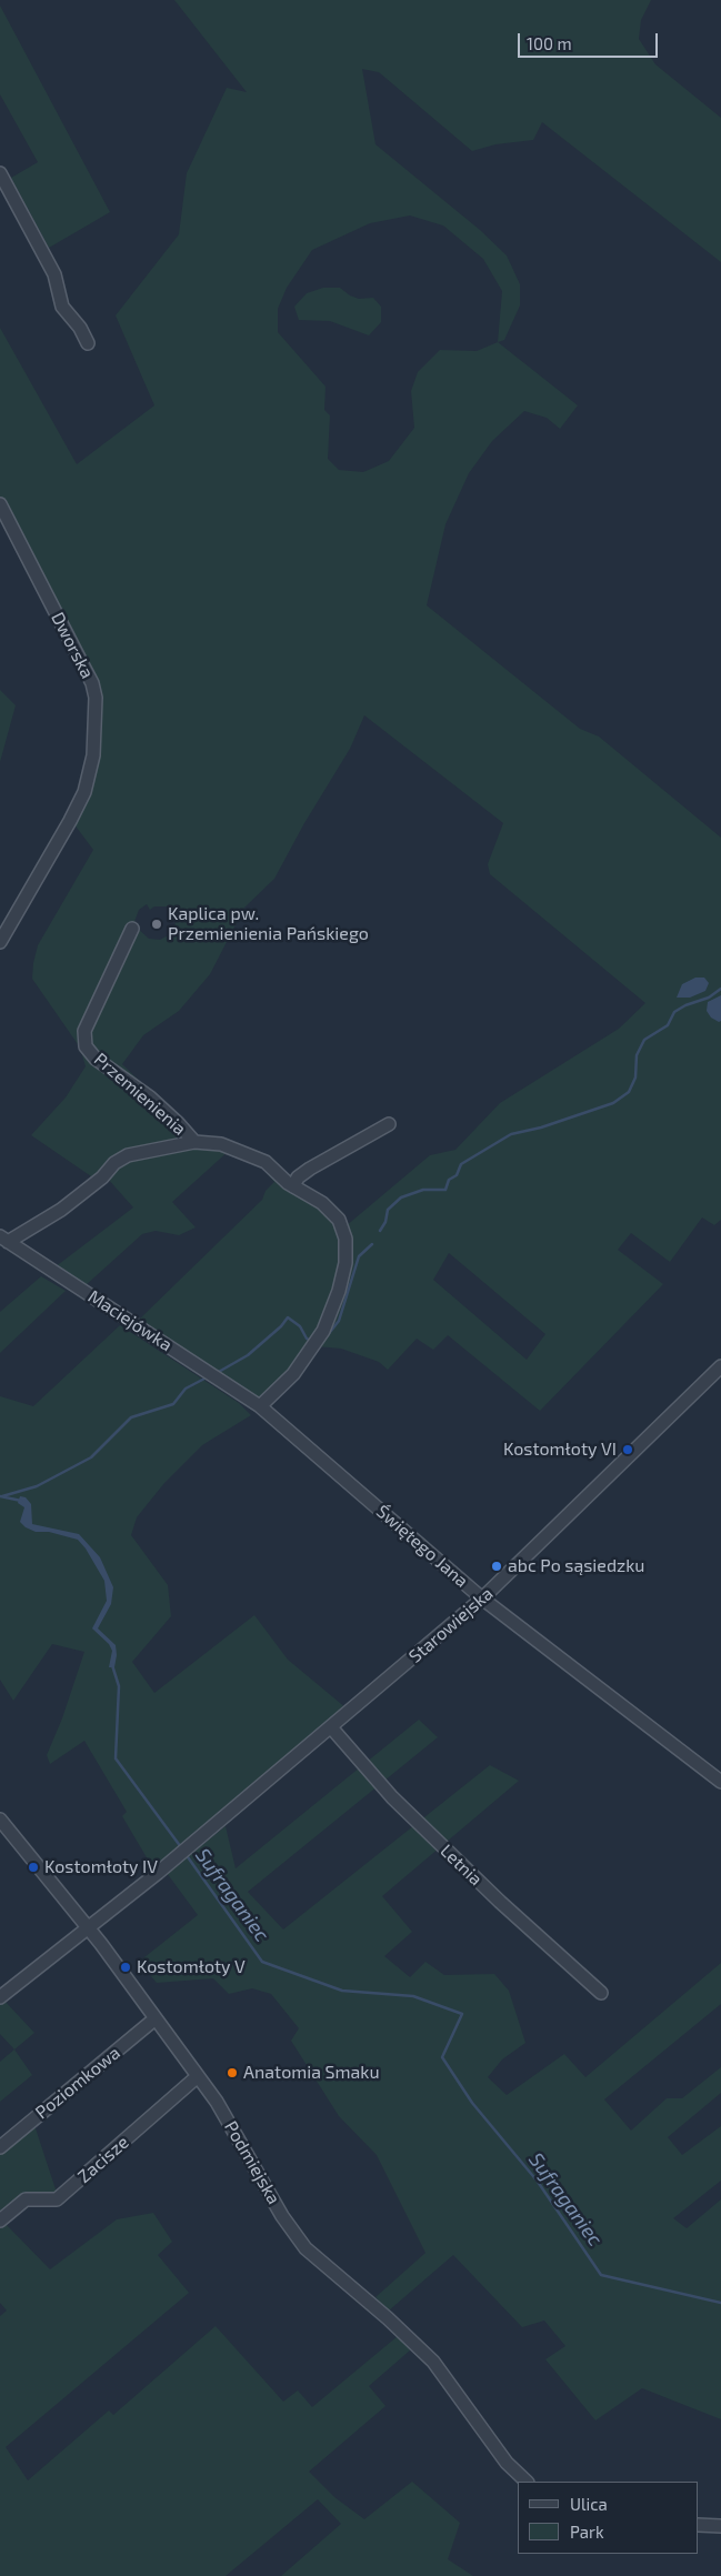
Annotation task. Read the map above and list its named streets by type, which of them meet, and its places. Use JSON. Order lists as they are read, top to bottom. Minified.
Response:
{"streets":{"street":["Dworska","Przemienienia","Maciejówka","Świętego Jana","Starowiejska","Letnia","Poziomkowa","Zacisze","Podmiejska"]},"crossings":[["Maciejówka","Świętego Jana"],["Świętego Jana","Starowiejska"],["Starowiejska","Letnia"],["Starowiejska","Podmiejska"],["Poziomkowa","Podmiejska"],["Zacisze","Podmiejska"]],"water":["Sufraganiec"],"places":["Kaplica pw. Przemienienia Pańskiego","Kostomłoty VI","abc Po sąsiedzku","Kostomłoty IV","Kostomłoty V","Anatomia Smaku"],"legend":["Ulica","Park"],"scale_bar":"100 m"}
